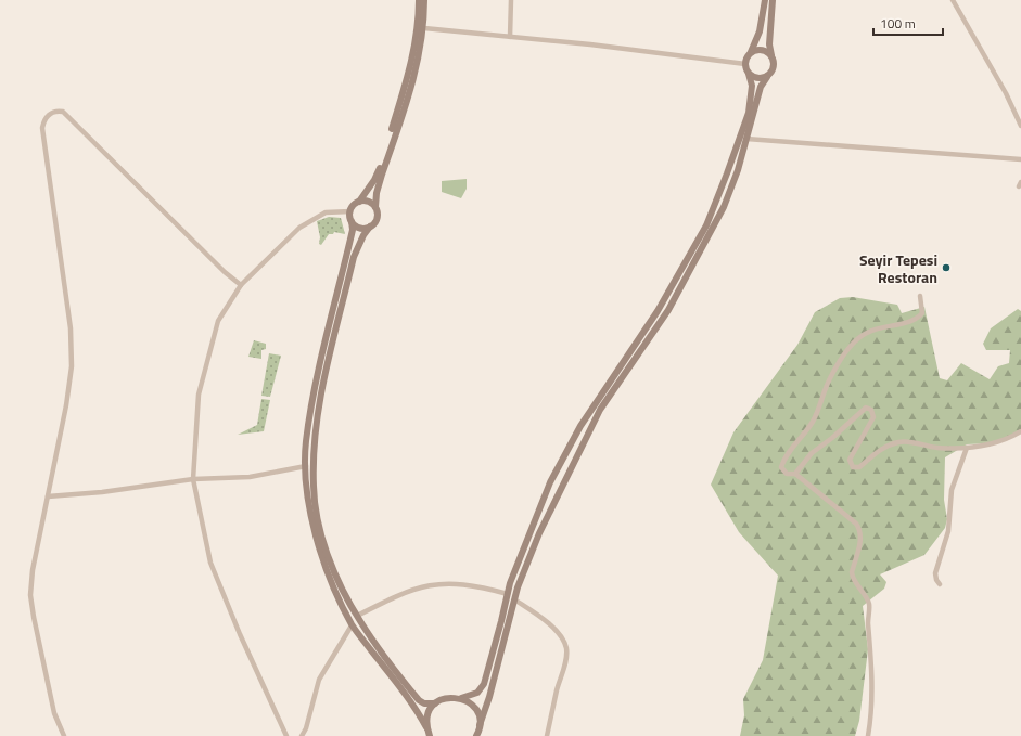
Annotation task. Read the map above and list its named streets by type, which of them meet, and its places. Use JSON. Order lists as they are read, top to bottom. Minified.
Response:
{"places":["Seyir Tepesi Restoran"],"scale_bar":"100 m"}
